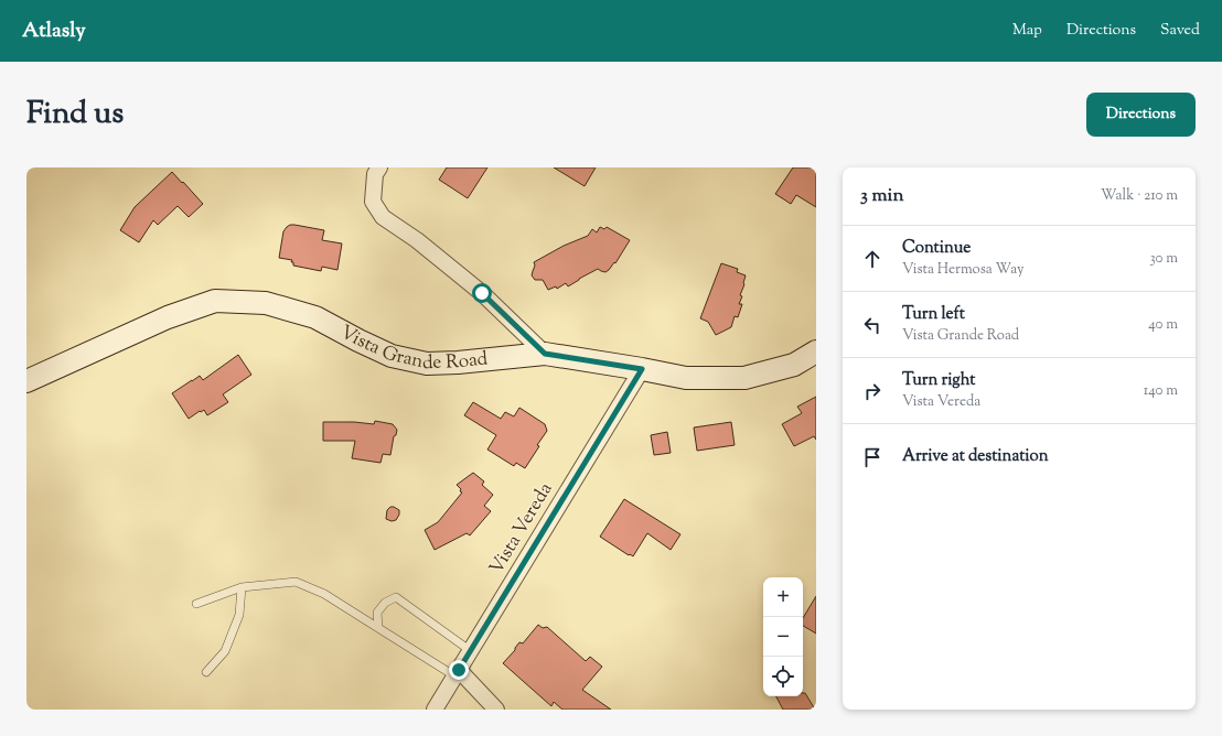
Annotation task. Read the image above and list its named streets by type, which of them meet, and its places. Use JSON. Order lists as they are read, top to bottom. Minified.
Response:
{"streets":{"street":["Vista Grande Road","Vista Vereda"]},"crossings":[["Vista Grande Road","Vista Vereda"]],"page":{"header":"Atlasly","nav":["Map","Directions","Saved"],"title":"Find us","buttons":"Directions","heading":["3 min","Walk · 210 m"],"list":[["Continue","Vista Hermosa Way","30 m"],["Turn left","Vista Grande Road","40 m"],["Turn right","Vista Vereda","140 m"],"Arrive at destination"],"map_buttons":["+","−"]}}
